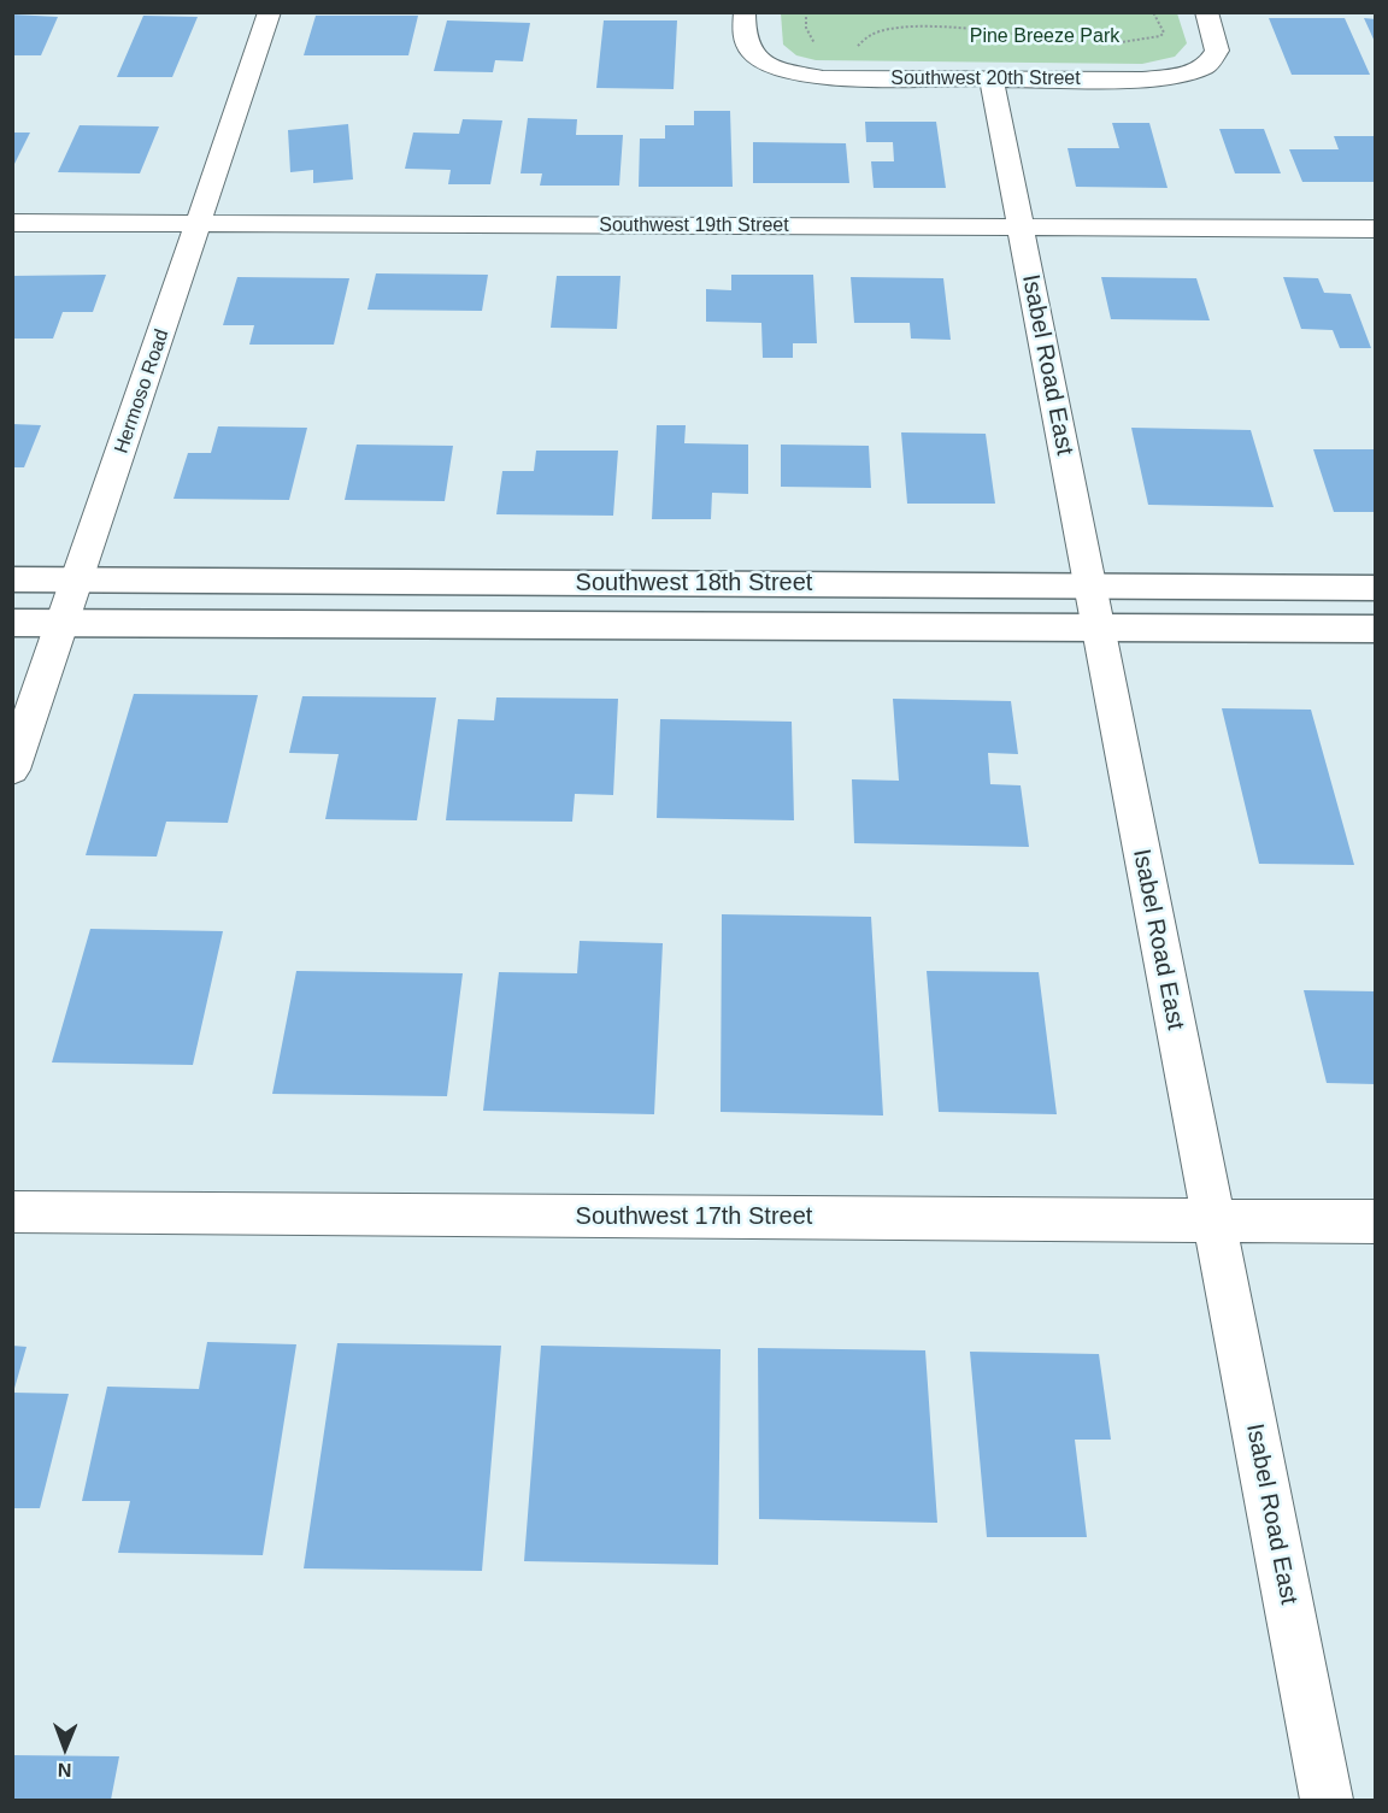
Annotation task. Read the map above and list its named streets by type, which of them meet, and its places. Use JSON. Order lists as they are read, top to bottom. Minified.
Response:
{"streets":{"main road":["Southwest 18th Street"],"street":["Southwest 20th Street","Southwest 19th Street","Isabel Road East","Hermoso Road","Southwest 17th Street"]},"crossings":[["Southwest 20th Street","Isabel Road East"],["Southwest 19th Street","Isabel Road East"],["Southwest 19th Street","Hermoso Road"],["Isabel Road East","Southwest 18th Street"],["Isabel Road East","Southwest 17th Street"],["Hermoso Road","Southwest 18th Street"]],"parks":["Pine Breeze Park"],"north":"bottom"}
